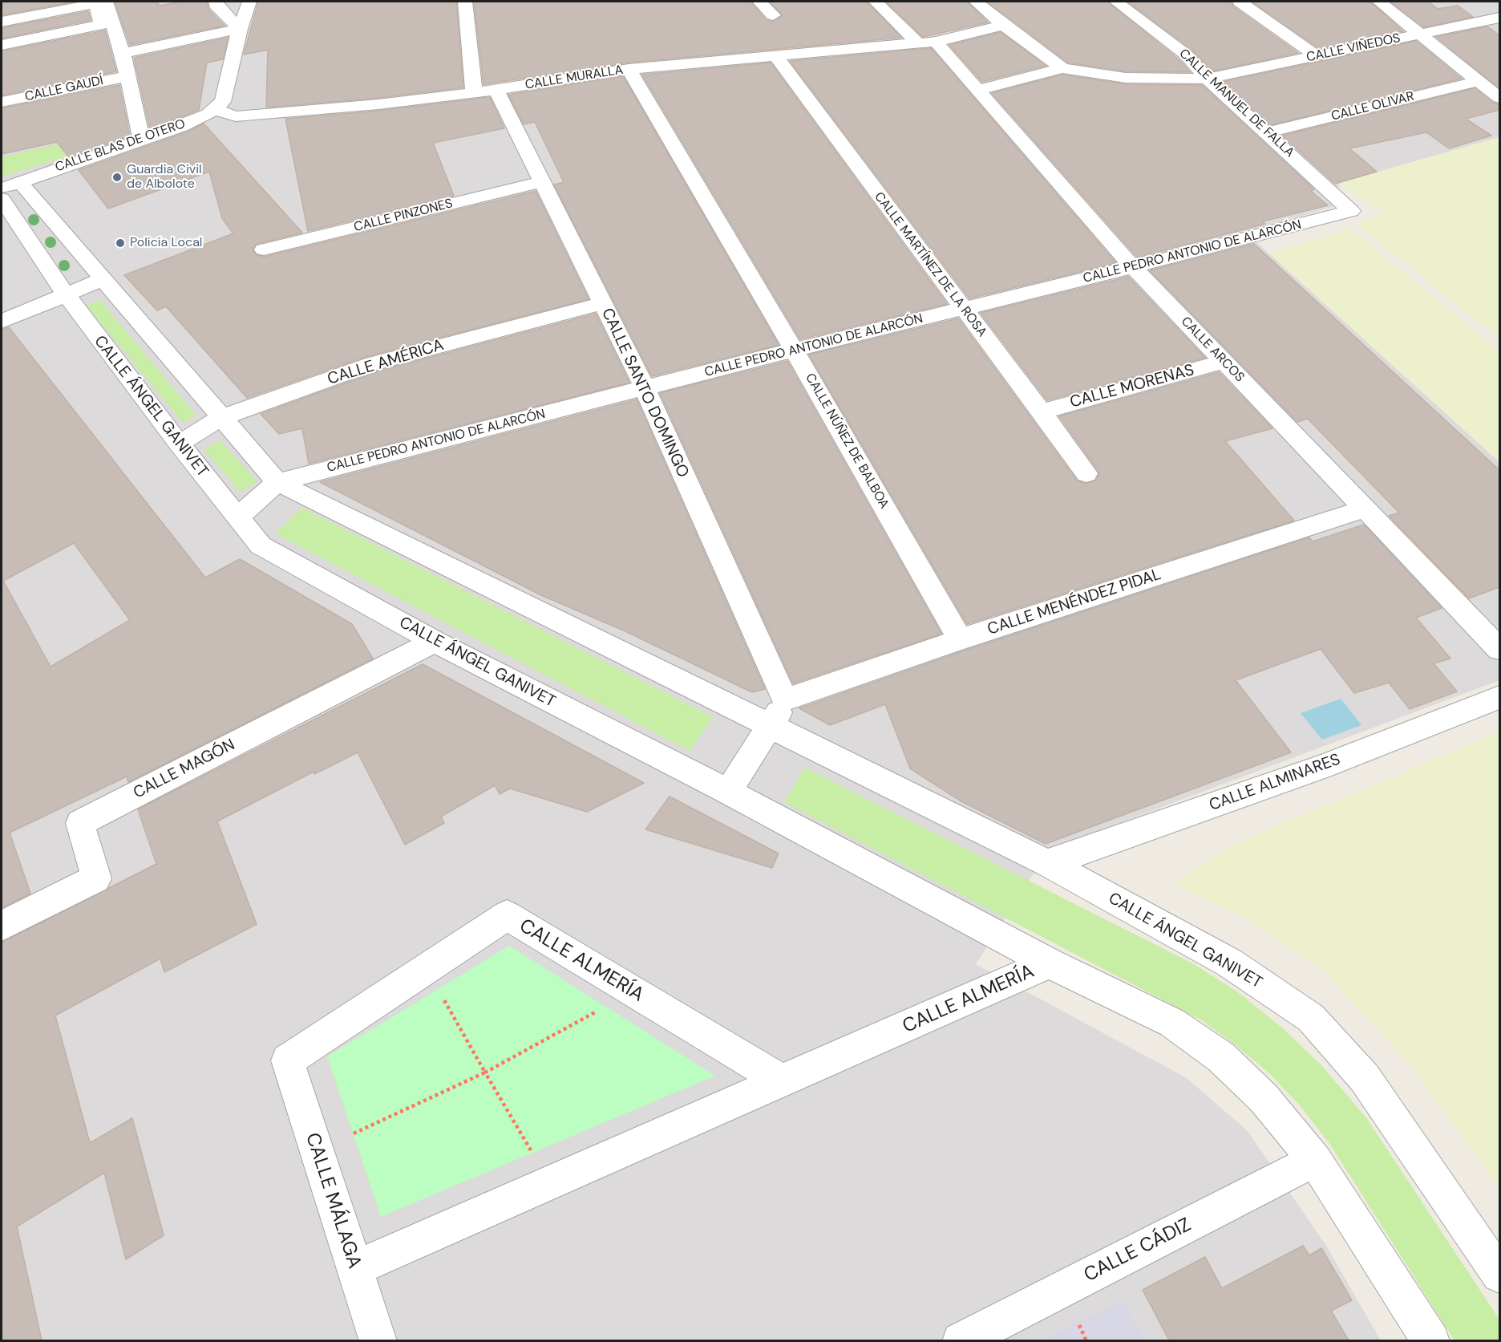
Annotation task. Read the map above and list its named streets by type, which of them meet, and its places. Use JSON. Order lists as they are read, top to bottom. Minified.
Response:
{"streets":{"street":["CALLE VIÑEDOS","CALLE MURALLA","CALLE GAUDÍ","CALLE MANUEL DE FALLA","CALLE OLIVAR","CALLE BLAS DE OTERO","CALLE PINZONES","CALLE PEDRO ANTONIO DE ALARCÓN","CALLE MARTÍNEZ DE LA ROSA","CALLE ARCOS","CALLE AMÉRICA","CALLE MORENAS","CALLE SANTO DOMINGO","CALLE ÁNGEL GANIVET","CALLE NÚÑEZ DE BALBOA","CALLE MENÉNDEZ PIDAL","CALLE MAGÓN","CALLE ALMINARES","CALLE ALMERÍA","CALLE MÁLAGA","CALLE CÁDIZ"]},"crossings":[["CALLE VIÑEDOS","CALLE MANUEL DE FALLA"],["CALLE MURALLA","CALLE BLAS DE OTERO"],["CALLE MURALLA","CALLE MARTÍNEZ DE LA ROSA"],["CALLE MURALLA","CALLE ARCOS"],["CALLE MURALLA","CALLE SANTO DOMINGO"],["CALLE MURALLA","CALLE NÚÑEZ DE BALBOA"],["CALLE MANUEL DE FALLA","CALLE OLIVAR"],["CALLE MANUEL DE FALLA","CALLE PEDRO ANTONIO DE ALARCÓN"],["CALLE BLAS DE OTERO","CALLE ÁNGEL GANIVET"],["CALLE PINZONES","CALLE SANTO DOMINGO"],["CALLE PEDRO ANTONIO DE ALARCÓN","CALLE MARTÍNEZ DE LA ROSA"],["CALLE PEDRO ANTONIO DE ALARCÓN","CALLE ARCOS"],["CALLE PEDRO ANTONIO DE ALARCÓN","CALLE SANTO DOMINGO"],["CALLE PEDRO ANTONIO DE ALARCÓN","CALLE ÁNGEL GANIVET"],["CALLE PEDRO ANTONIO DE ALARCÓN","CALLE NÚÑEZ DE BALBOA"],["CALLE MARTÍNEZ DE LA ROSA","CALLE MORENAS"],["CALLE ARCOS","CALLE MORENAS"],["CALLE ARCOS","CALLE MENÉNDEZ PIDAL"],["CALLE AMÉRICA","CALLE SANTO DOMINGO"],["CALLE AMÉRICA","CALLE ÁNGEL GANIVET"],["CALLE SANTO DOMINGO","CALLE MENÉNDEZ PIDAL"],["CALLE ÁNGEL GANIVET","CALLE MAGÓN"],["CALLE ÁNGEL GANIVET","CALLE ALMINARES"],["CALLE ÁNGEL GANIVET","CALLE ALMERÍA"],["CALLE ÁNGEL GANIVET","CALLE CÁDIZ"],["CALLE NÚÑEZ DE BALBOA","CALLE MENÉNDEZ PIDAL"],["CALLE ALMERÍA","CALLE MÁLAGA"]],"places":["Guardia Civil de Albolote","Policía Local"]}
